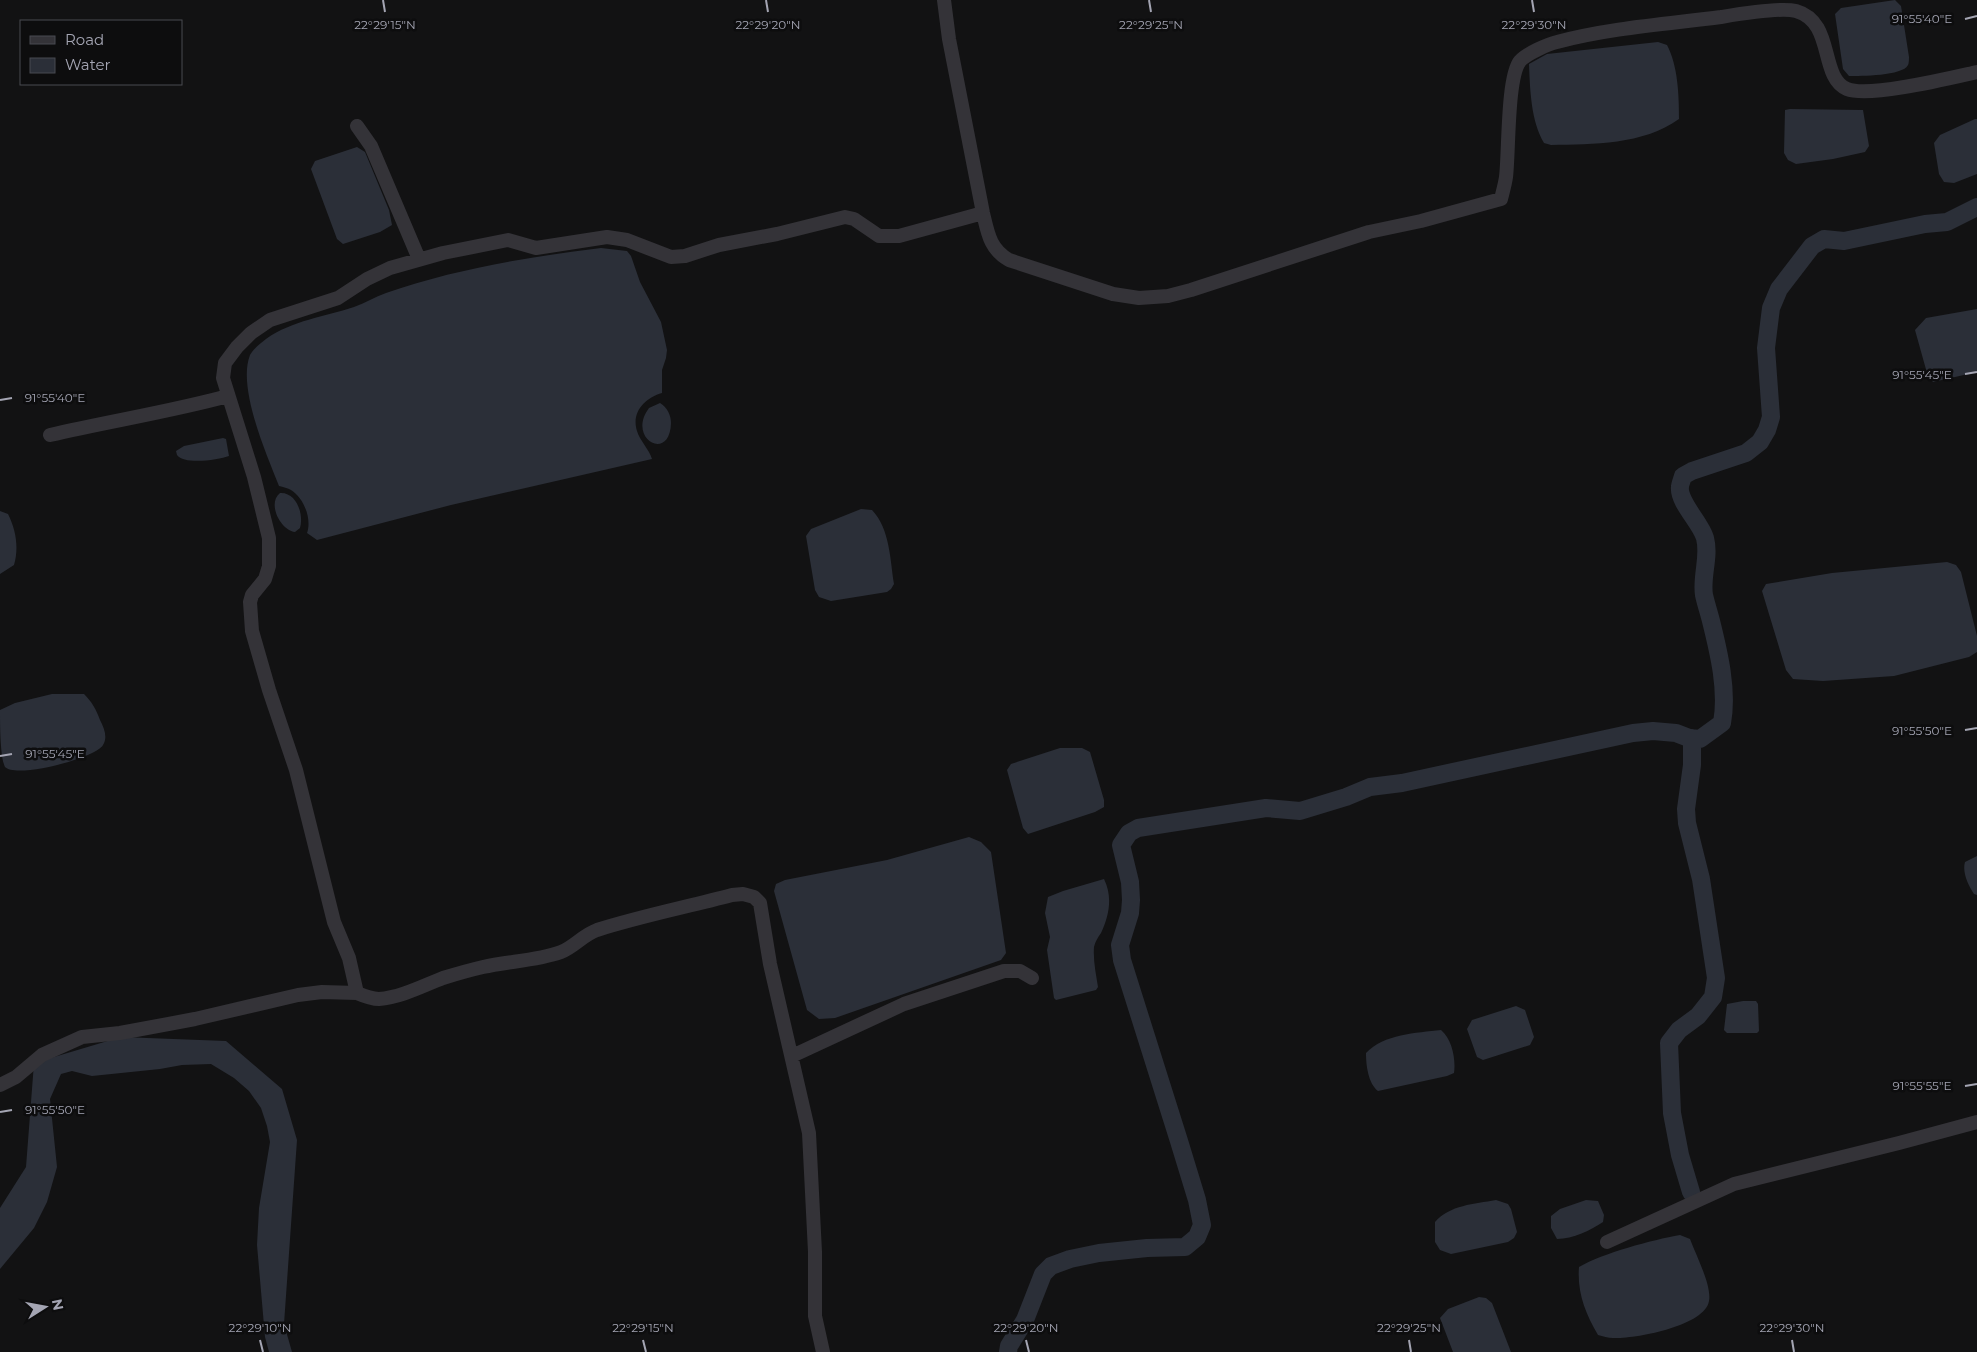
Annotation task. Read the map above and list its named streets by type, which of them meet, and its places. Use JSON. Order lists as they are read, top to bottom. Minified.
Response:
{"legend":["Road","Water"],"north":"right","coordinates":["91°55'40\"E","22°29'15\"N","22°29'20\"N","22°29'25\"N","22°29'30\"N","91°55'45\"E","91°55'50\"E","91°55'55\"E","22°29'10\"N"]}
